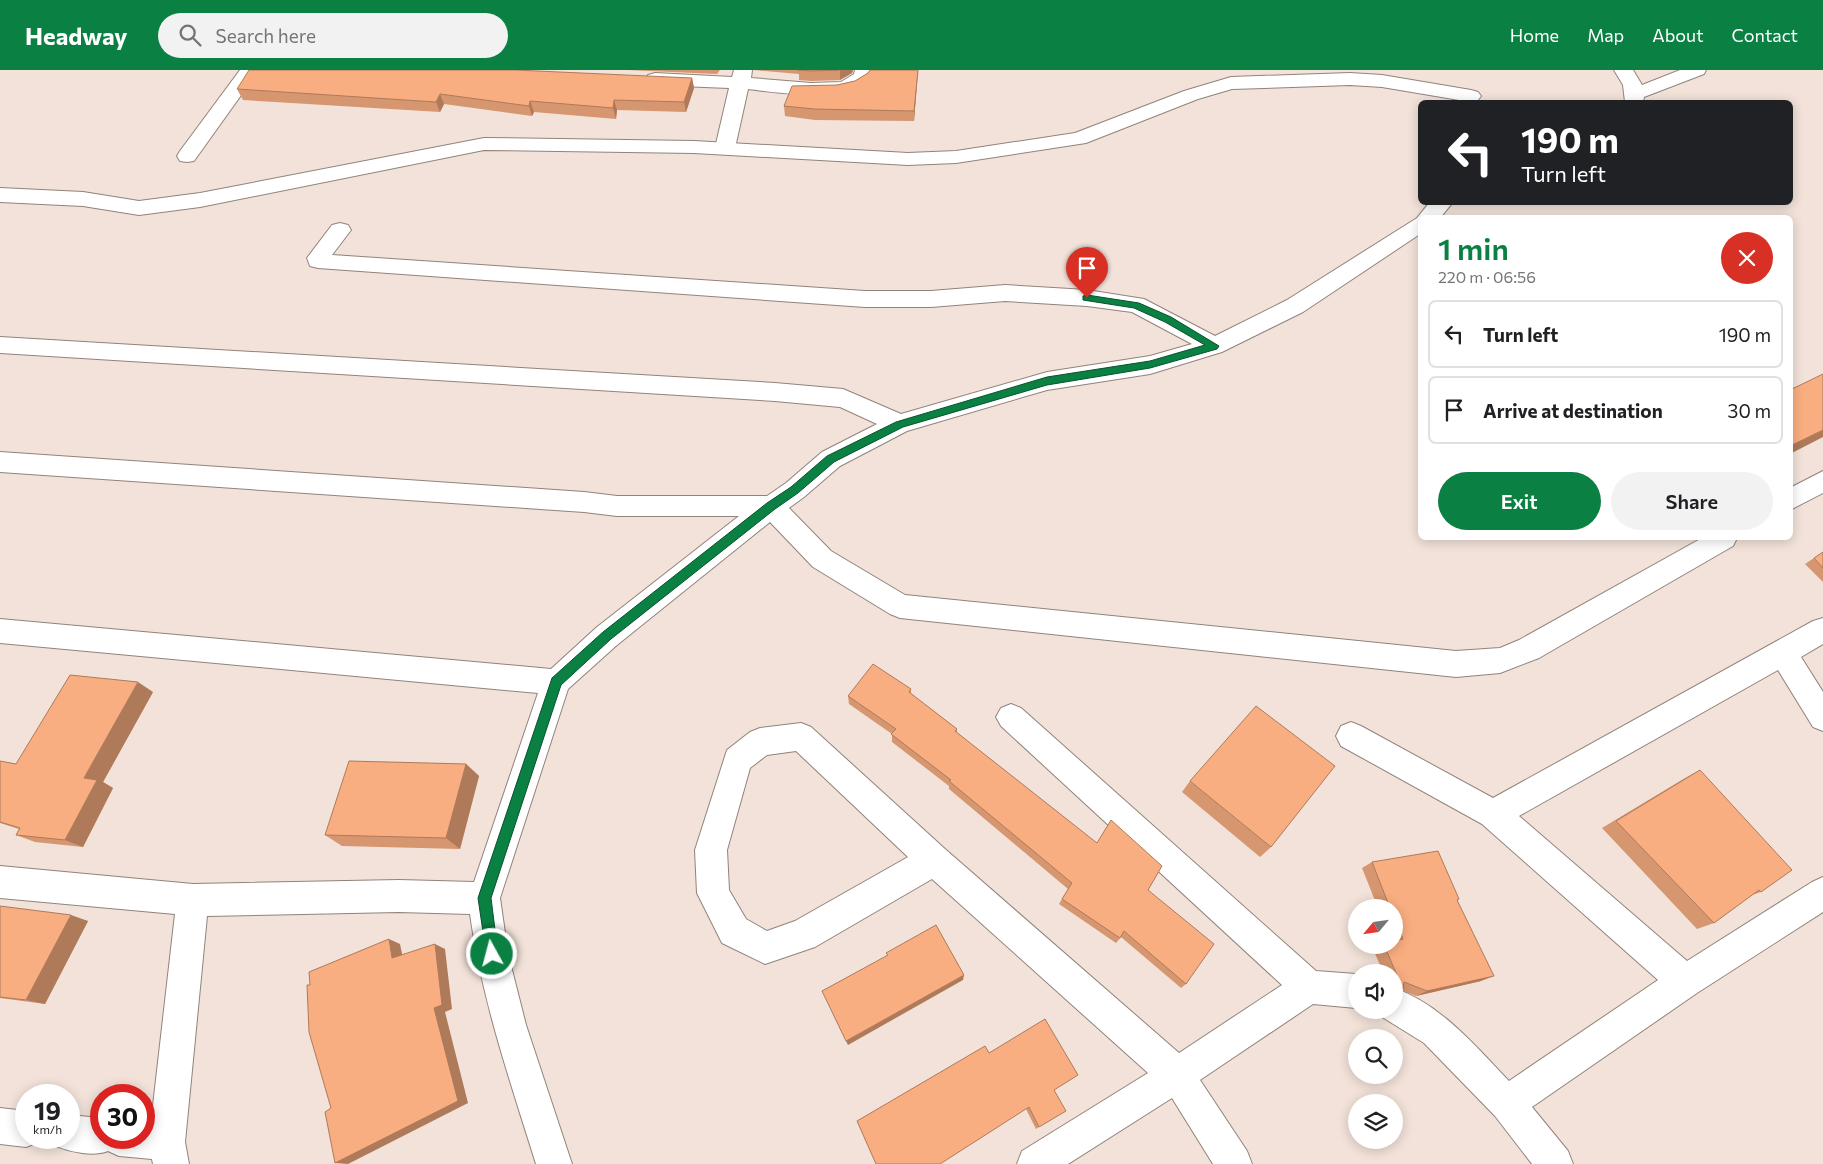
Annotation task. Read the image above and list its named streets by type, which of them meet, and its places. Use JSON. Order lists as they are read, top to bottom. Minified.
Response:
{"north":"bottom left","page":{"header":"Headway","search":"Search here","nav":["Home","Map","About","Contact"],"turn":["190 m","Turn left"],"heading":["1 min","220 m · 06:56"],"list":[{"name":"Turn left","value":"190 m"},{"name":"Arrive at destination","value":"30 m"}],"buttons":["Exit","Share"],"speed":"19 km/h","limit":"30"}}
